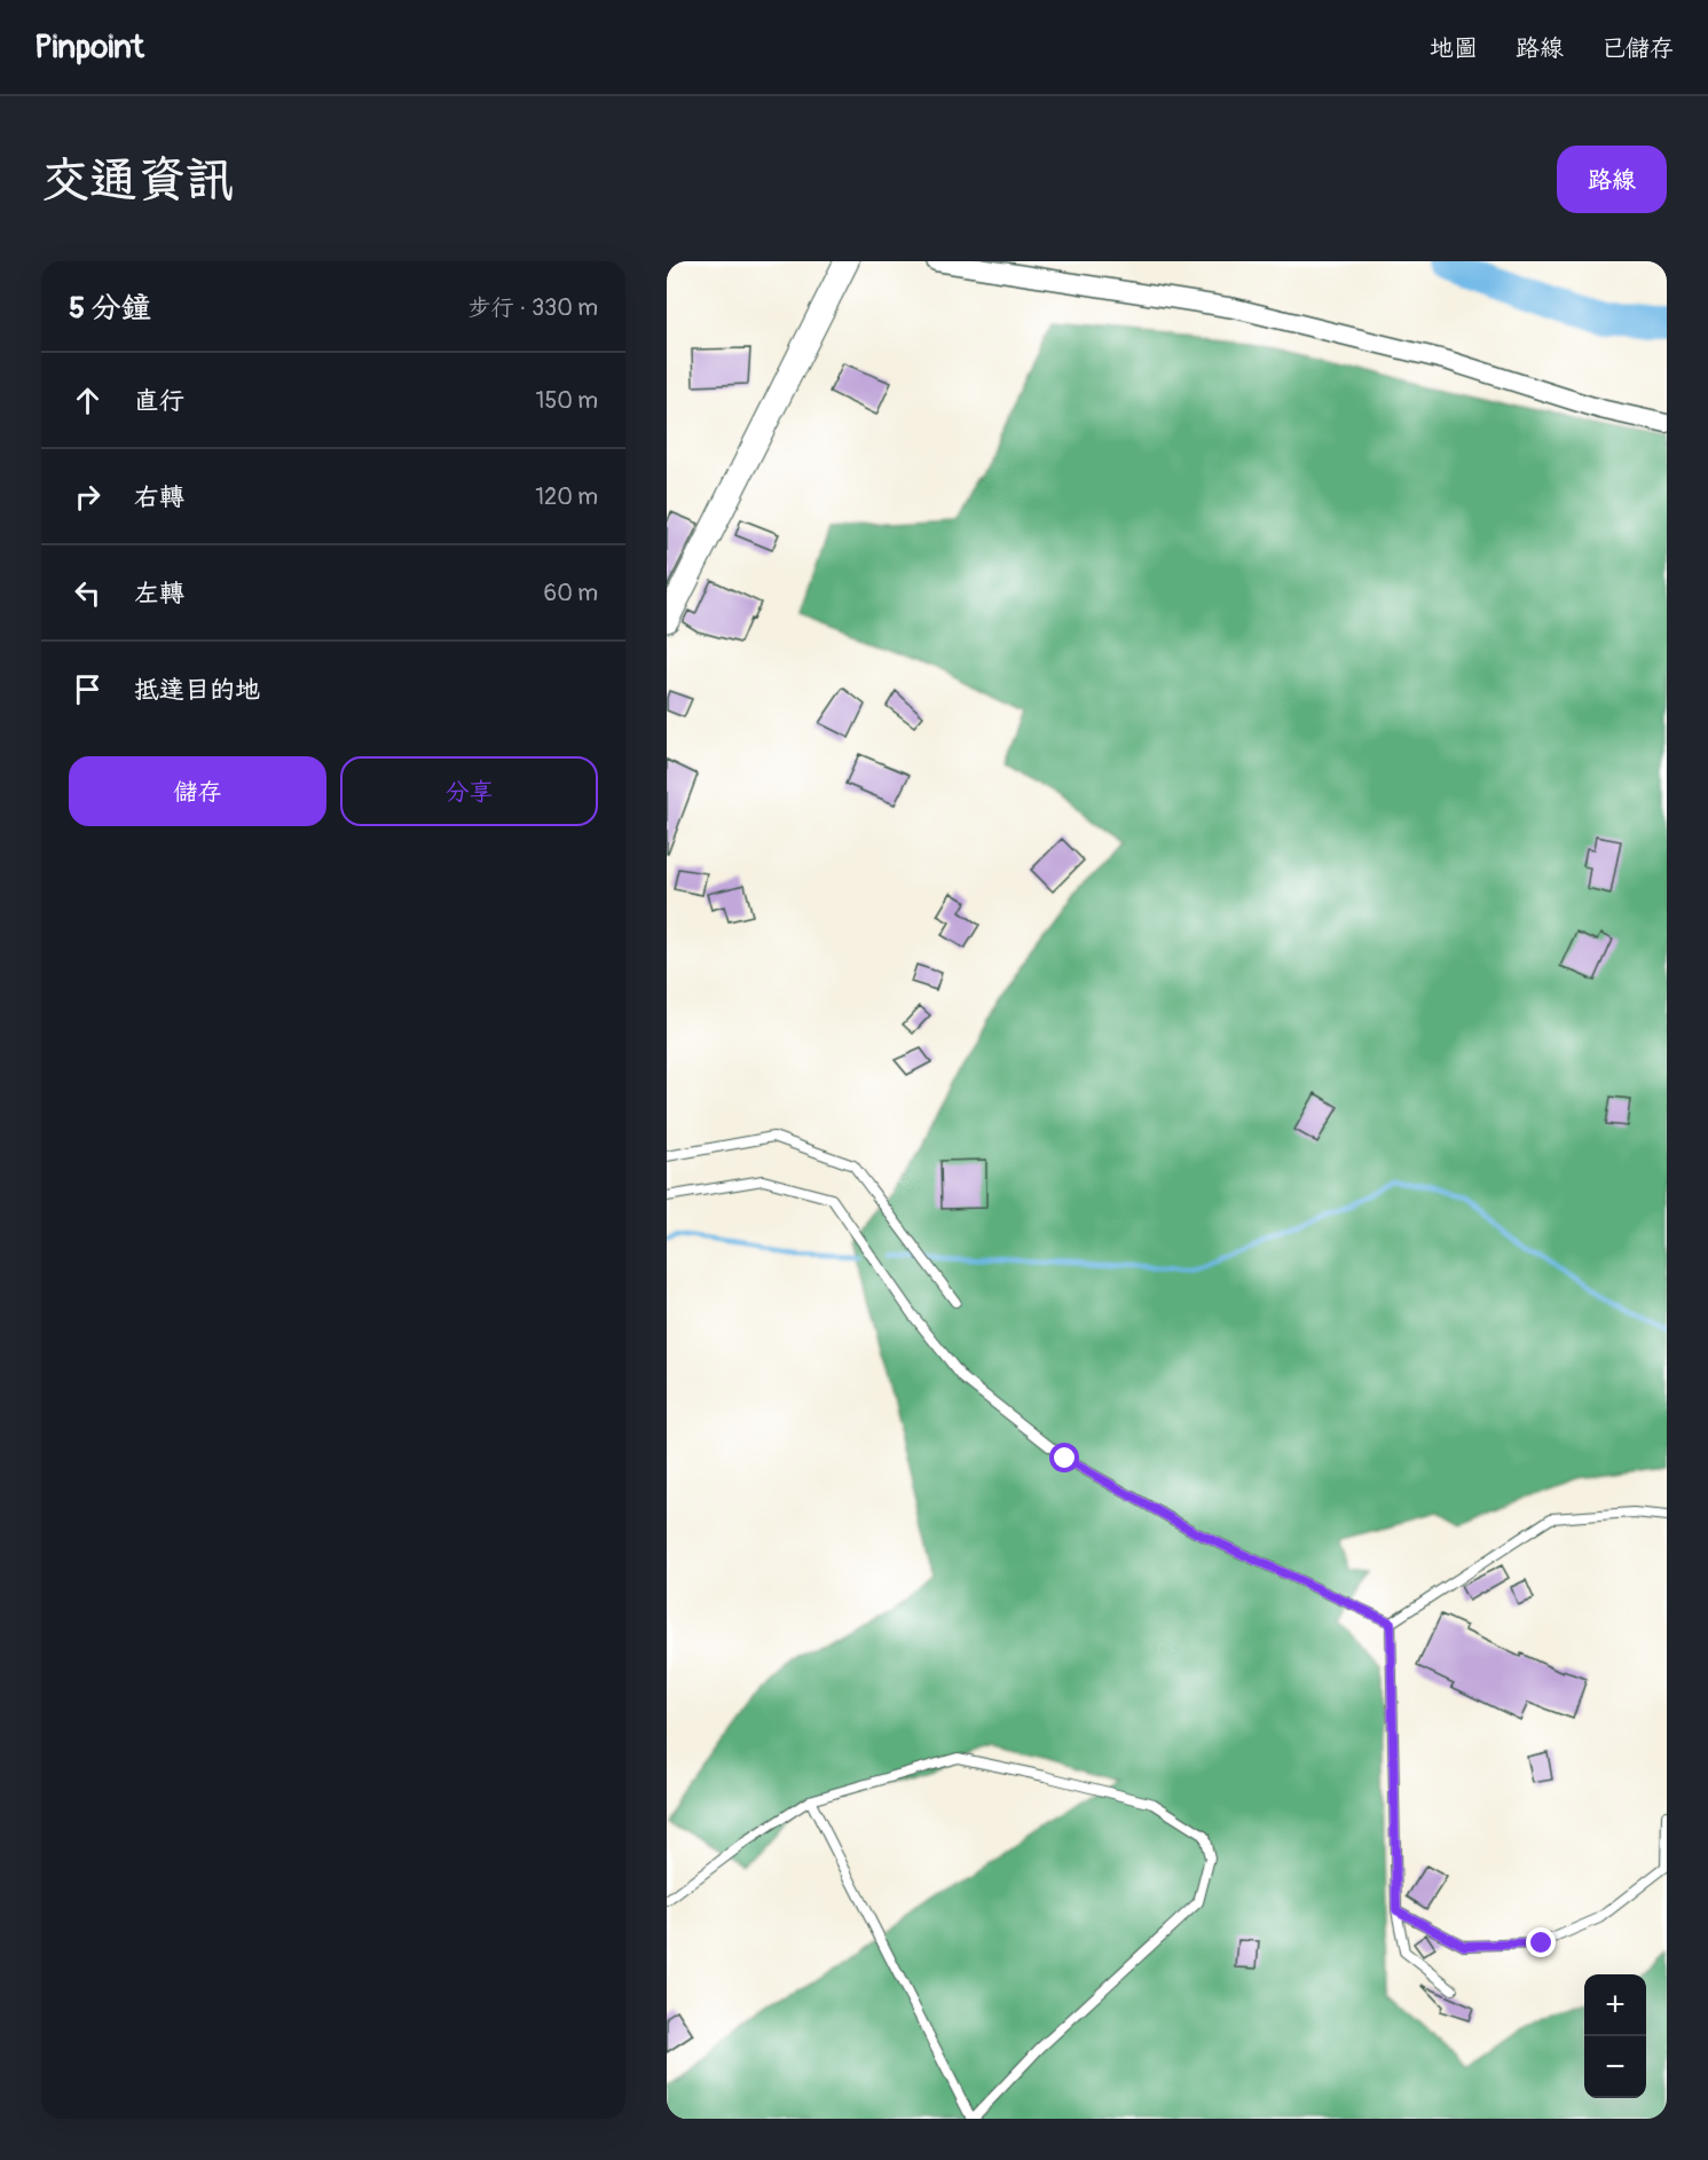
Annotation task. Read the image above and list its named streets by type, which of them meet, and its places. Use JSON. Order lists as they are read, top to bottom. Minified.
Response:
{"page":{"header":"Pinpoint","nav":["地圖","路線","已儲存"],"buttons":["路線",["儲存","分享"]],"title":"交通資訊","heading":["5 分鐘","步行 · 330 m"],"list":[["直行","150 m"],["右轉","120 m"],["左轉","60 m"],"抵達目的地"],"map_buttons":["+","−"]}}
